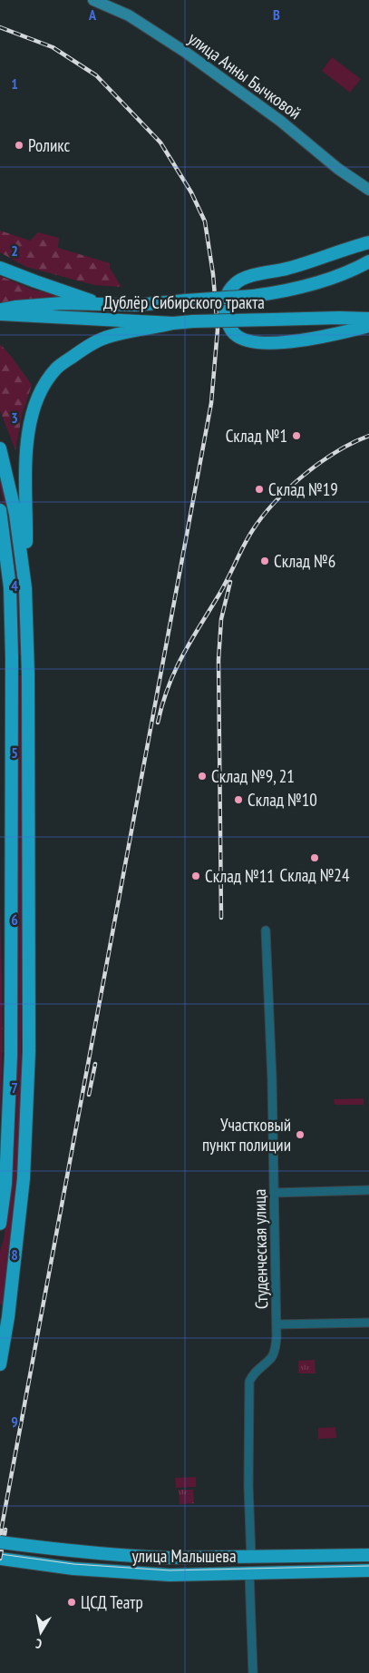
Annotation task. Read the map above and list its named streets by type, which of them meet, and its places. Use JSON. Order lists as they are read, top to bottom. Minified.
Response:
{"streets":{"main road":["Дублёр Сибирского тракта","улица Малышева"],"street":["улица Анны Бычковой","Студенческая улица"]},"crossings":[["Студенческая улица","улица Малышева"]],"places":["Роликс","Склад №1","Склад №19","Склад №6","Склад №9, 21","Склад №10","Склад №24","Склад №11","Участковый пункт полиции","ЦСД Театр"],"north":"bottom","grid":{"columns":["A","B"],"rows":["1","2","3","4","5","6","7","8","9"]}}
